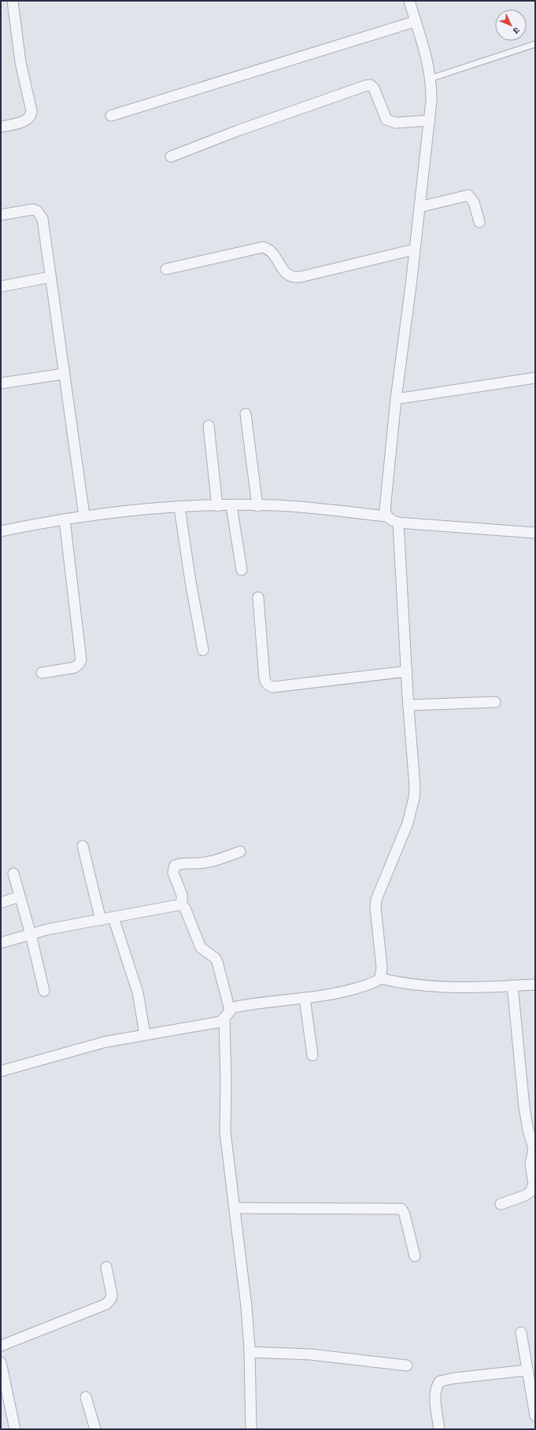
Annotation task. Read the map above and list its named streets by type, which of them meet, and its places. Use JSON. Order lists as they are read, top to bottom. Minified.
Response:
{"north":"bottom right"}
